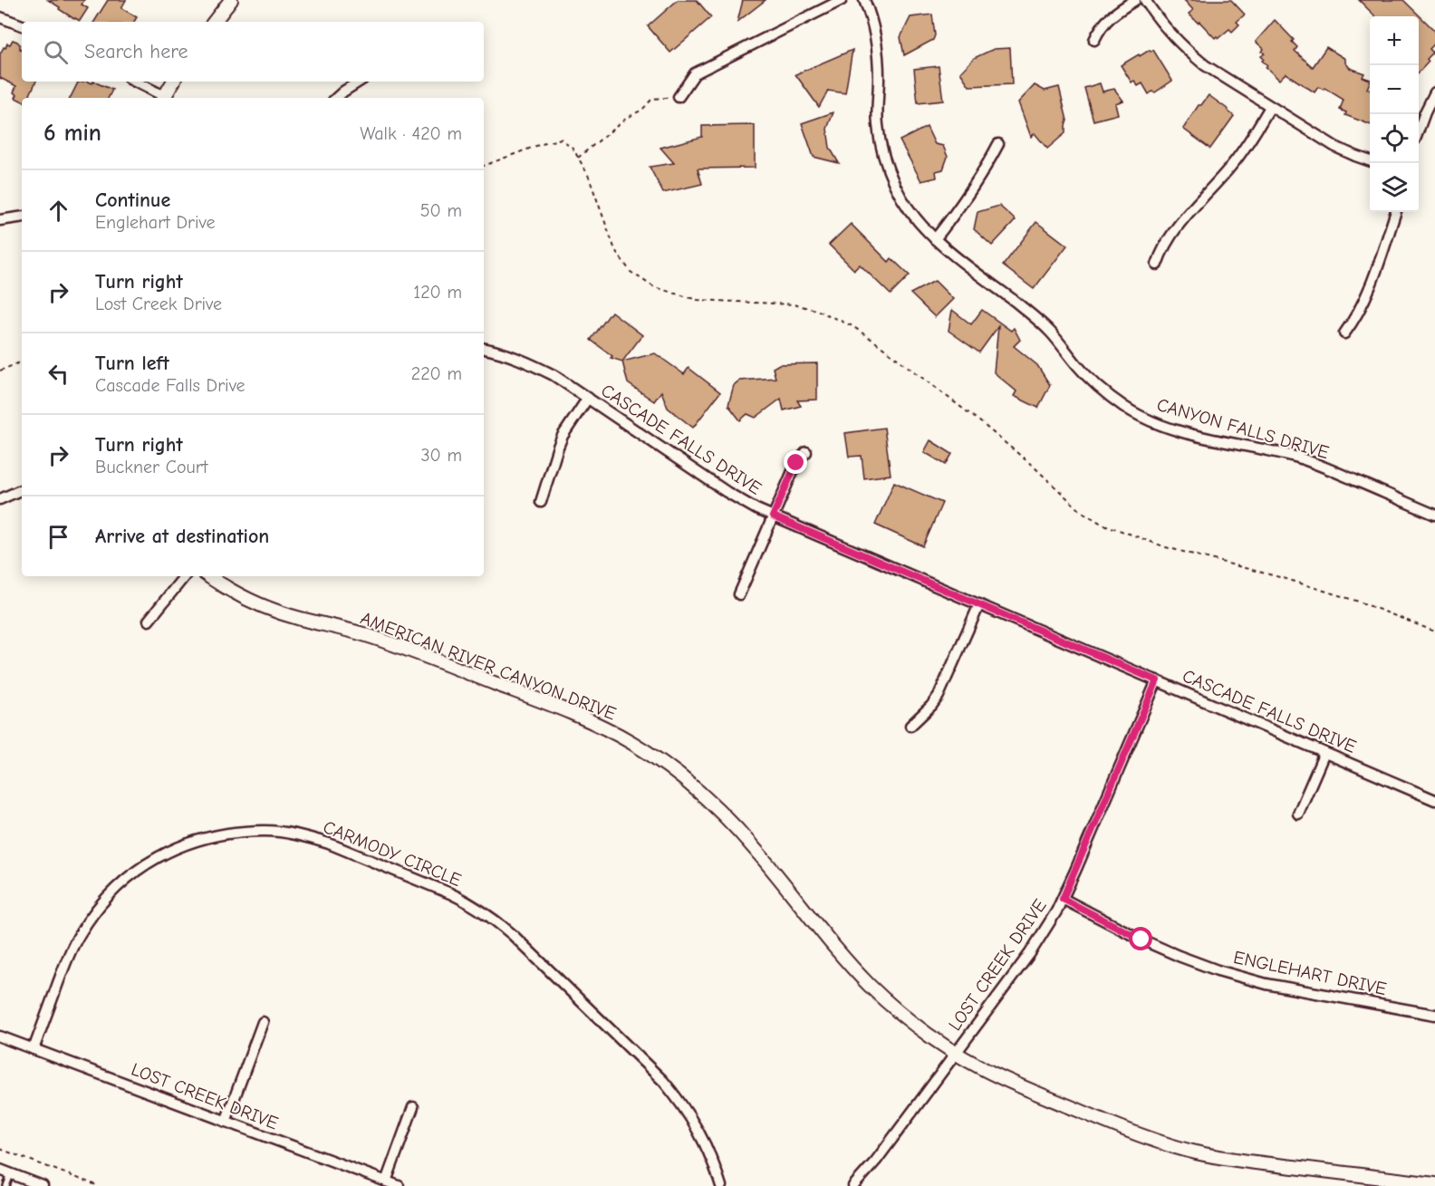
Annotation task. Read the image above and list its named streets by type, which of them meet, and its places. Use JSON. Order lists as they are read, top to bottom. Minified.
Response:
{"streets":{"street":["CANYON FALLS DRIVE","CASCADE FALLS DRIVE","AMERICAN RIVER CANYON DRIVE","CARMODY CIRCLE","LOST CREEK DRIVE","ENGLEHART DRIVE"]},"crossings":[["CASCADE FALLS DRIVE","LOST CREEK DRIVE"],["AMERICAN RIVER CANYON DRIVE","LOST CREEK DRIVE"],["CARMODY CIRCLE","LOST CREEK DRIVE"],["LOST CREEK DRIVE","ENGLEHART DRIVE"]],"page":{"map_buttons":["+","−"],"search":"Search here","heading":["6 min","Walk · 420 m"],"list":[["Continue","Englehart Drive","50 m"],["Turn right","Lost Creek Drive","120 m"],["Turn left","Cascade Falls Drive","220 m"],["Turn right","Buckner Court","30 m"],"Arrive at destination"]}}
